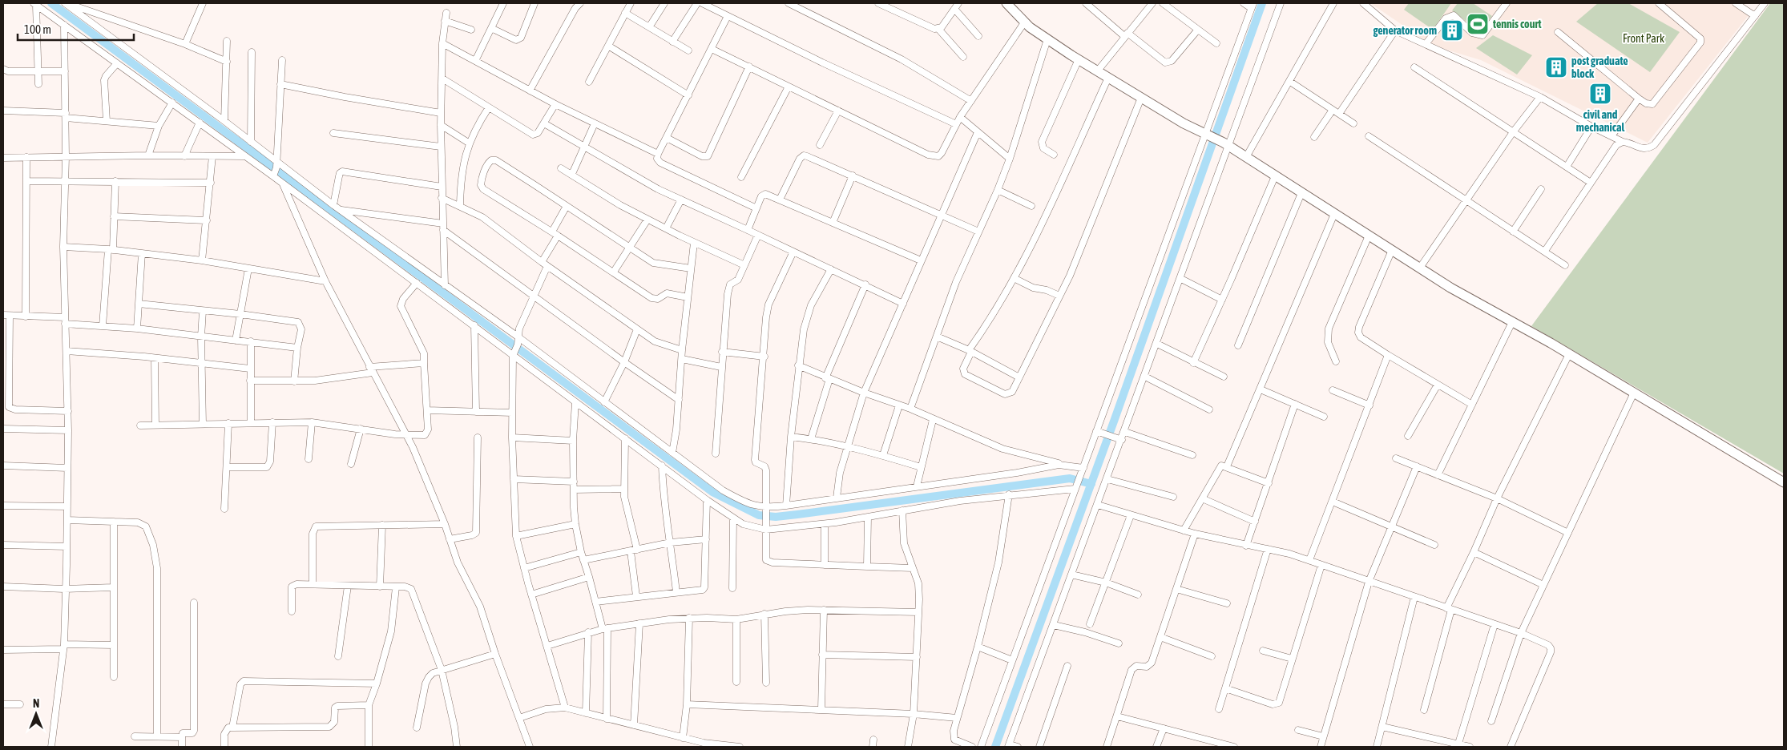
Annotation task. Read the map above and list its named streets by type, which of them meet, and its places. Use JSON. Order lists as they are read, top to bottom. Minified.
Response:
{"parks":["Front Park"],"places":{"sports":["tennis court"],"building":["generator room","post graduate block","civil and mechanical"]},"scale_bar":"100 m","north":"top"}
